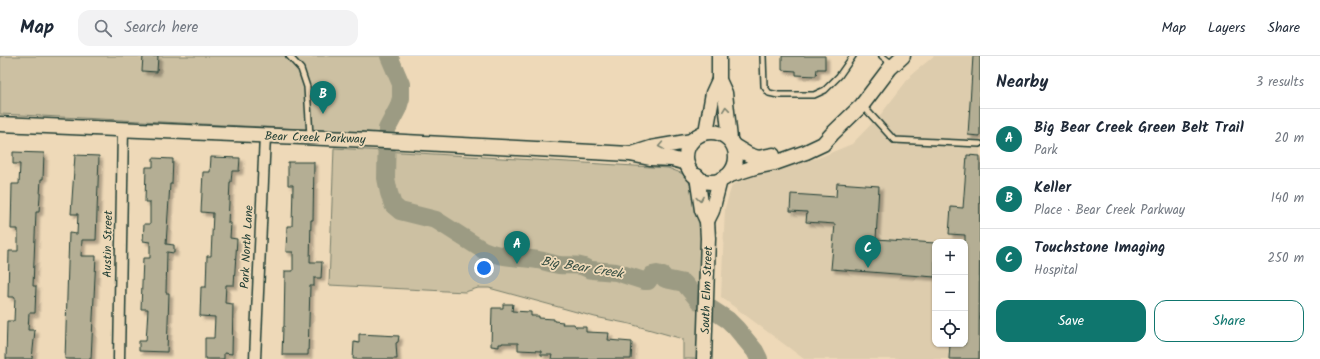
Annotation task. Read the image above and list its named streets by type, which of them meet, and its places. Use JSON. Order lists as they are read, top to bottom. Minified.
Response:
{"streets":{"main road":["Bear Creek Parkway","South Elm Street"],"street":["Austin Street","Park North Lane"]},"crossings":[["Bear Creek Parkway","Austin Street"],["Bear Creek Parkway","Park North Lane"],["Bear Creek Parkway","South Elm Street"]],"water":["Big Bear Creek"],"page":{"header":"Map","search":"Search here","nav":["Map","Layers","Share"],"heading":["Nearby","3 results"],"pins":["B","A","C"],"list":[{"mark":"A","name":"Big Bear Creek Green Belt Trail","note":"Park","value":"20 m"},{"mark":"B","name":"Keller","note":"Place · Bear Creek Parkway","value":"140 m"},{"mark":"C","name":"Touchstone Imaging","note":"Hospital","value":"250 m"}],"map_buttons":["+","−"],"buttons":["Save","Share"]}}
